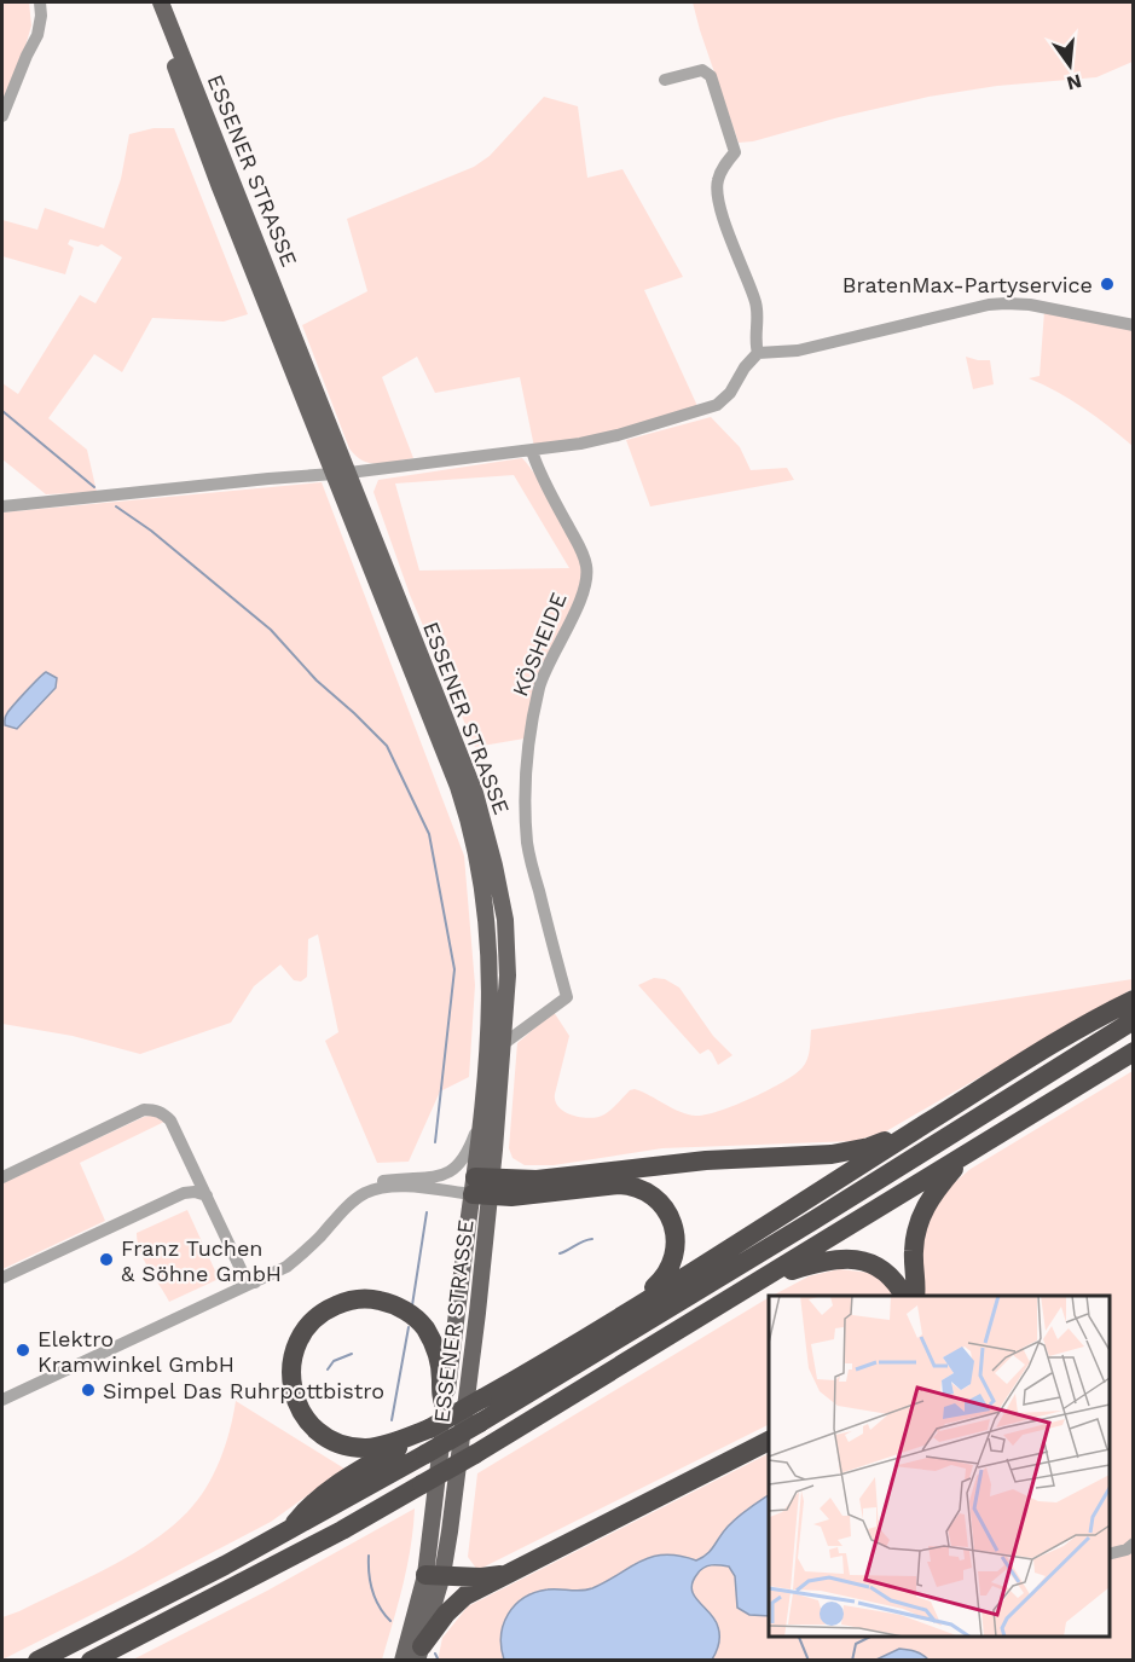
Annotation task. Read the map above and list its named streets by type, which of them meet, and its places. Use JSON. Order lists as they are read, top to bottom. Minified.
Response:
{"streets":{"main road":["ESSENER STRASSE"],"street":["KÖSHEIDE"]},"crossings":[["ESSENER STRASSE","KÖSHEIDE"]],"places":["BratenMax-Partyservice","Franz Tuchen & Söhne GmbH","Elektro Kramwinkel GmbH","Simpel Das Ruhrpottbistro"],"north":"bottom"}
